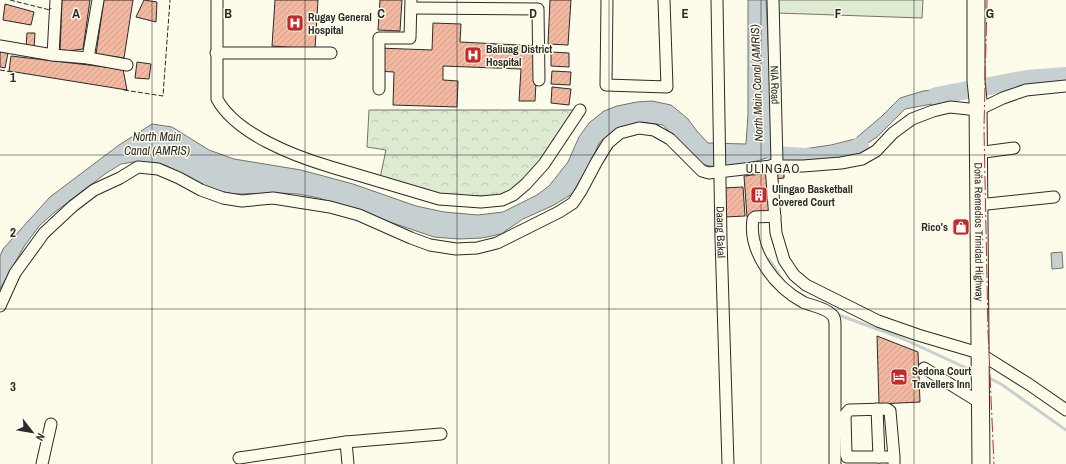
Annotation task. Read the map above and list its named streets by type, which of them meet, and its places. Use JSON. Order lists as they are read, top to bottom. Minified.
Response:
{"streets":{"highway":["Doña Remedios Trinidad Highway"],"street":["NIA Road","Daang Bakal"]},"crossings":[["NIA Road","Doña Remedios Trinidad Highway"]],"districts":["ULINGAO"],"water":["North Main Canal (AMRIS)"],"places":{"hospital":["Rugay General Hospital","Baliuag District Hospital"],"building":["Ulingao Basketball Covered Court"],"shop":["Rico's"],"hotel":["Sedona Court Travellers Inn"]},"north":"bottom right","grid":{"columns":["A","B","C","D","E","F","G"],"rows":["1","2","3"]}}
